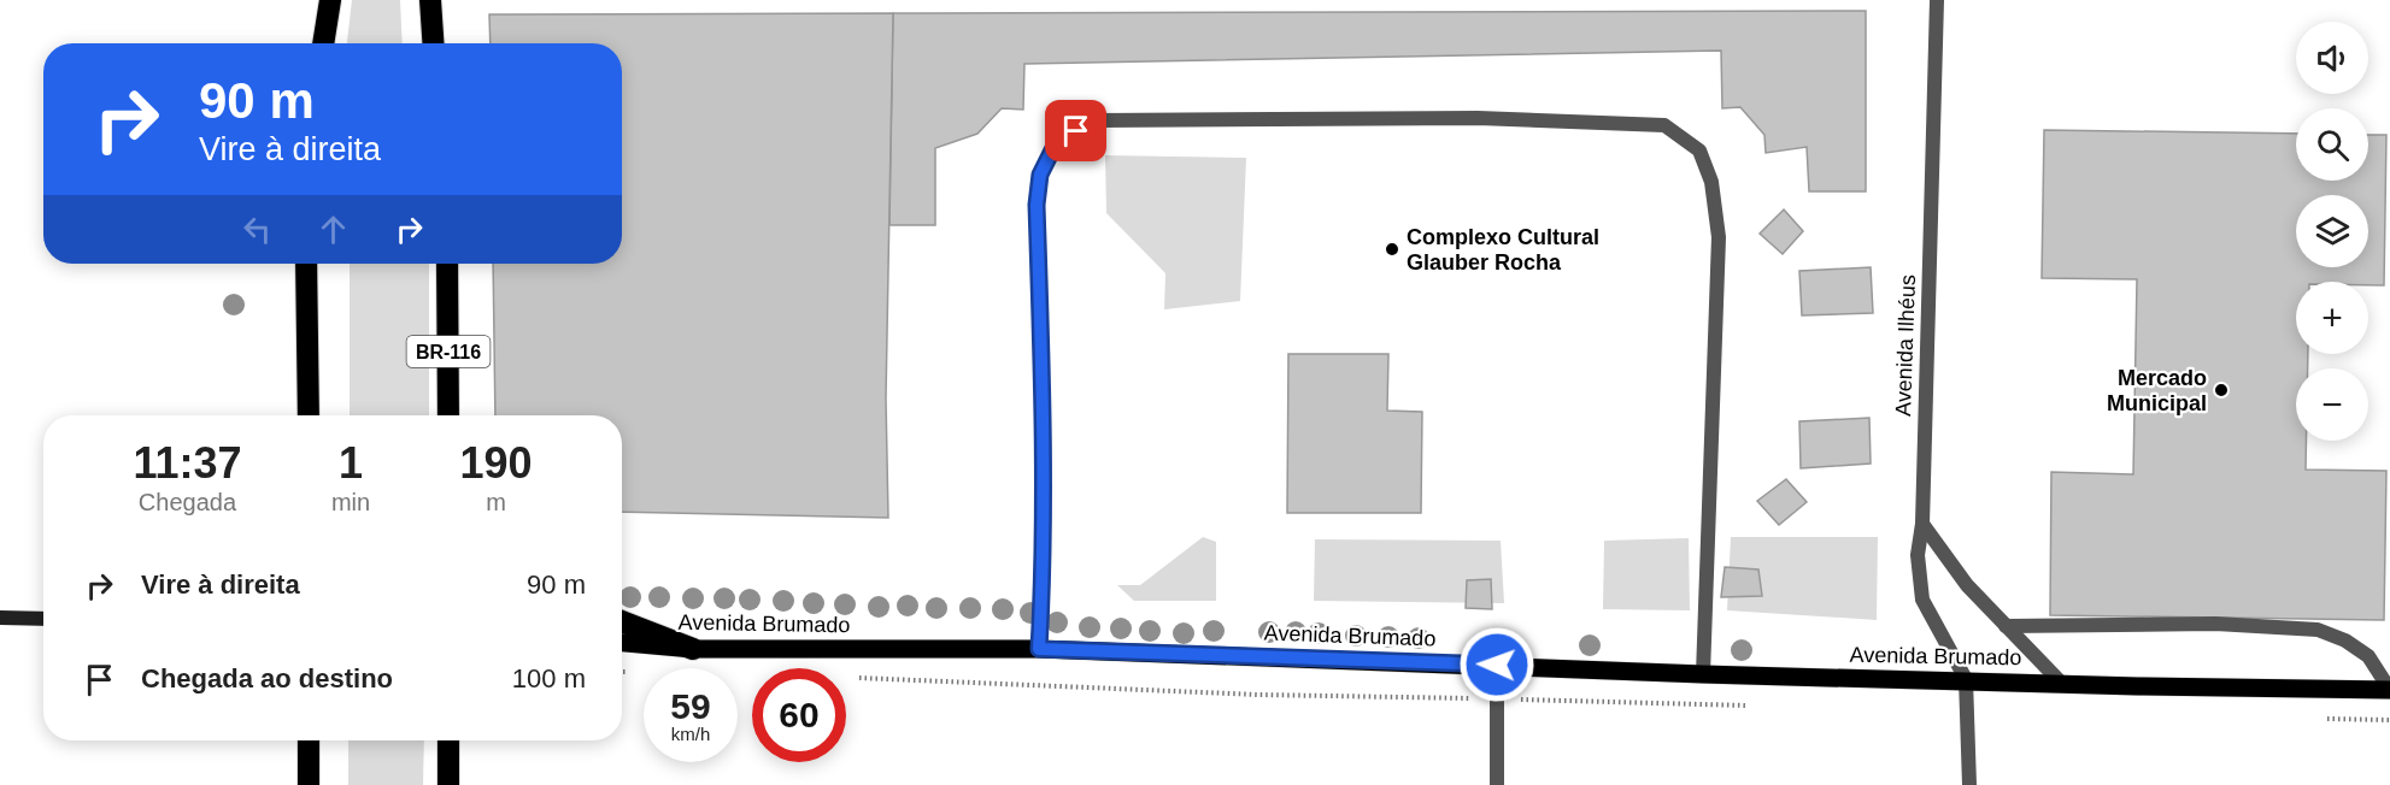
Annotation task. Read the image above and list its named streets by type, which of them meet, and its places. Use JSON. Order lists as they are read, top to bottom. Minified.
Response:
{"streets":{"highway":["BR-116"],"main road":["Avenida Brumado"],"street":["Avenida Ilhéus"]},"crossings":[["Avenida Ilhéus","Avenida Brumado"]],"places":["Complexo Cultural Glauber Rocha","Mercado Municipal"],"page":{"map_buttons":["+","−"],"turn":["90 m","Vire à direita"],"eta":["11:37","Chegada","1","min","190","m"],"list":[{"name":"Vire à direita","value":"90 m"},{"name":"Chegada ao destino","value":"100 m"}],"speed":"59 km/h","limit":"60"}}
